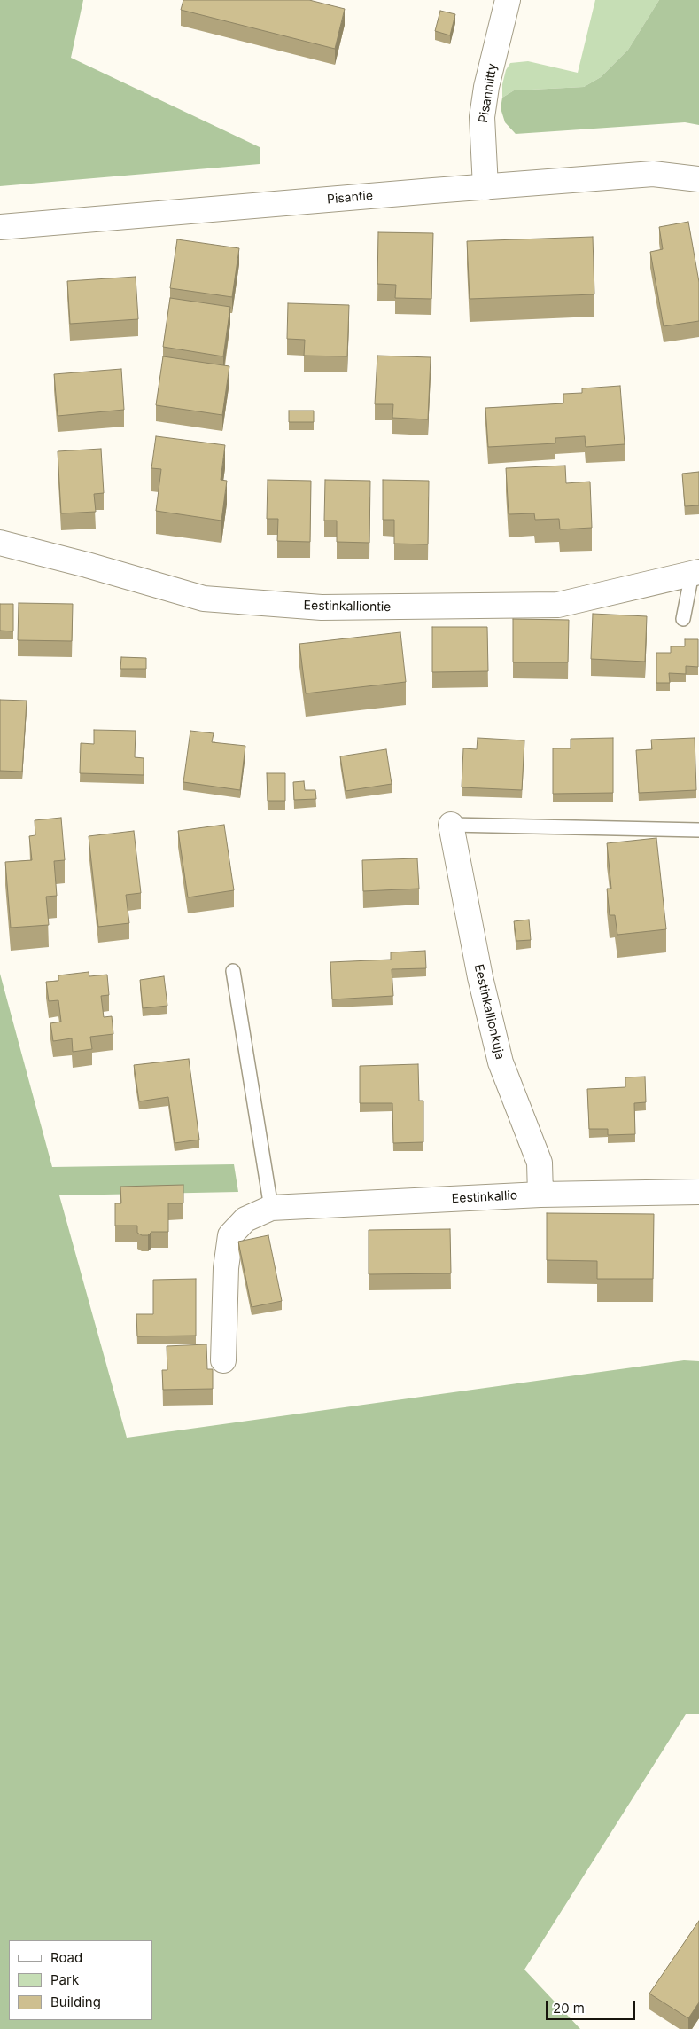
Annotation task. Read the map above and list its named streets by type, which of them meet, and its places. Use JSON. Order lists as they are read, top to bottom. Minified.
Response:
{"streets":{"street":["Pisanniitty","Pisantie","Eestinkalliontie","Eestinkallionkuja","Eestinkallio"]},"crossings":[["Pisanniitty","Pisantie"],["Eestinkallionkuja","Eestinkallio"]],"legend":["Road","Park","Building"],"scale_bar":"20 m"}
